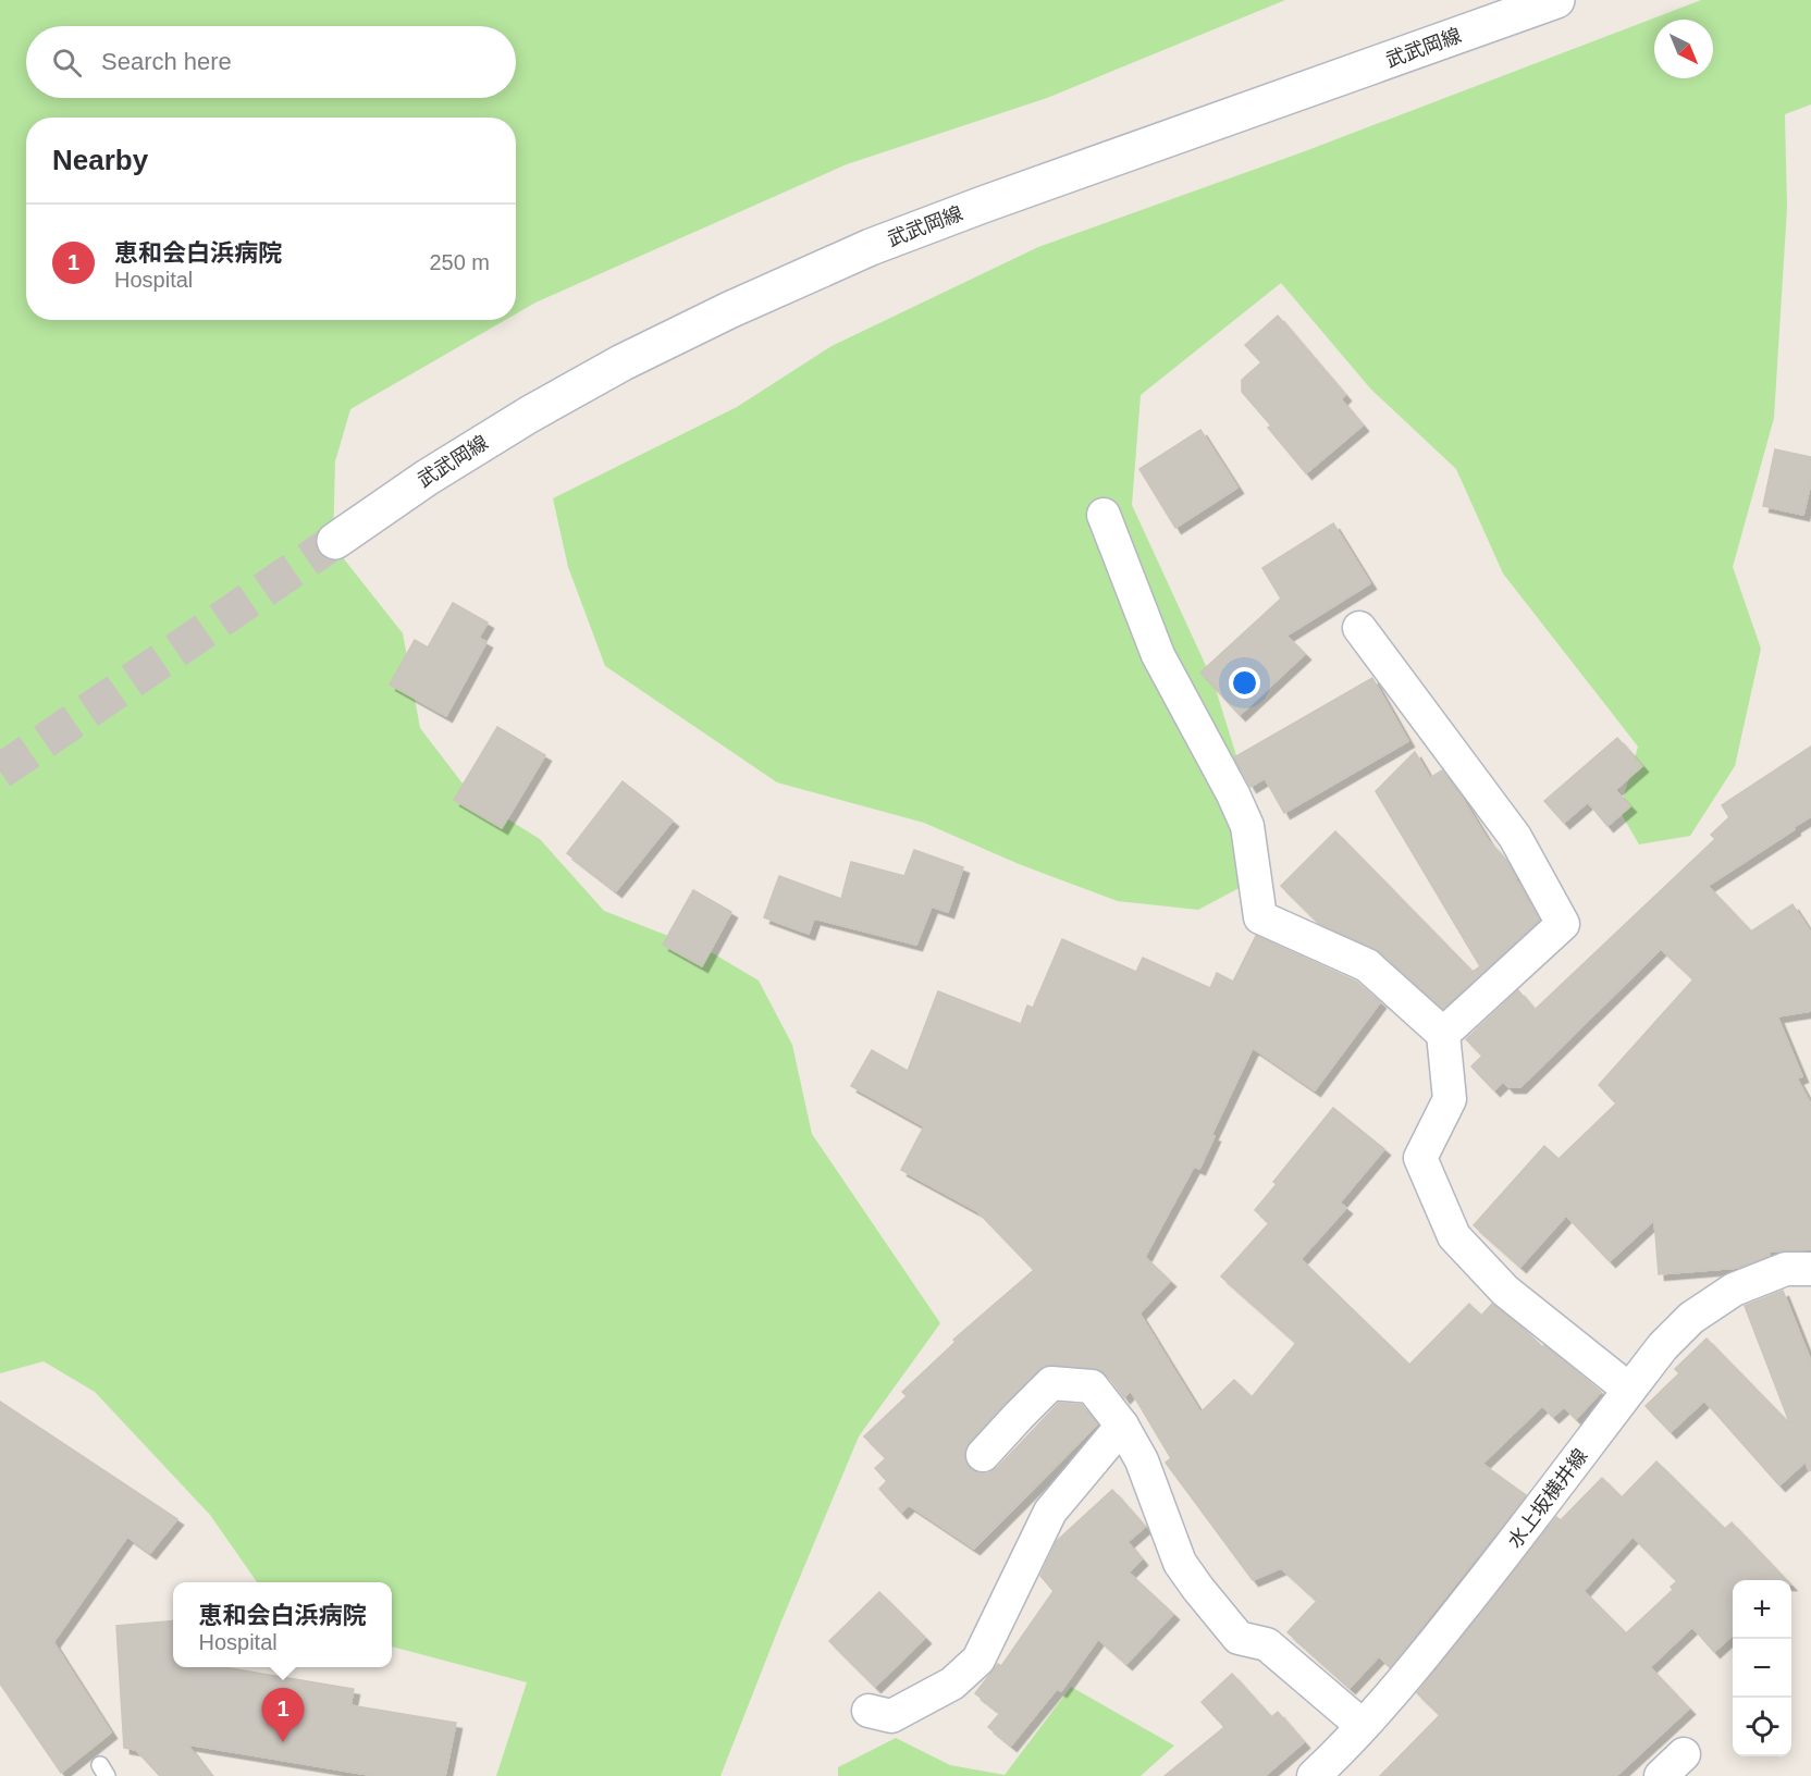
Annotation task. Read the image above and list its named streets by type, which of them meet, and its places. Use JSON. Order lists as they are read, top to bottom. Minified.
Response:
{"streets":{"street":["武武岡線","水上坂横井線"]},"north":"bottom right","page":{"search":"Search here","heading":"Nearby","list":[{"mark":"1","name":"恵和会白浜病院","note":"Hospital","value":"250 m"}],"map_buttons":["+","−"],"popup":["恵和会白浜病院","Hospital"],"pins":"1"}}
